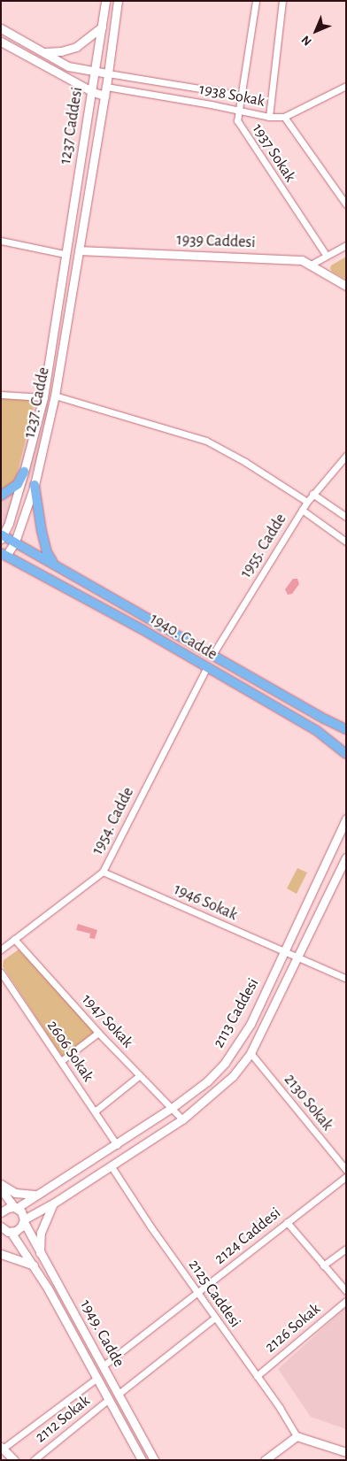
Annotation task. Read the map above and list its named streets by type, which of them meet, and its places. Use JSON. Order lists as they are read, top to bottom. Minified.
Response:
{"streets":{"main road":["1940. Cadde"],"street":["1938 Sokak","1237 Caddesi","1937 Sokak","1939 Caddesi","1237. Cadde","1955. Cadde","1954. Cadde","1946 Sokak","2113 Caddesi","1947 Sokak","2606 Sokak","2130 Sokak","2124 Caddesi","2125 Caddesi","2126 Sokak","1949. Cadde","2112 Sokak"]},"crossings":[["1938 Sokak","1237 Caddesi"],["1938 Sokak","1937 Sokak"],["1237 Caddesi","1939 Caddesi"],["1237 Caddesi","1237. Cadde"],["1939 Caddesi","1237. Cadde"],["1237. Cadde","1940. Cadde"],["1955. Cadde","1940. Cadde"],["1940. Cadde","1954. Cadde"],["1954. Cadde","1946 Sokak"],["1954. Cadde","1947 Sokak"],["1946 Sokak","2113 Caddesi"],["2113 Caddesi","1947 Sokak"],["2113 Caddesi","2606 Sokak"],["2113 Caddesi","2130 Sokak"],["2113 Caddesi","2125 Caddesi"],["2113 Caddesi","1949. Cadde"],["2124 Caddesi","2125 Caddesi"],["2124 Caddesi","1949. Cadde"],["2125 Caddesi","2126 Sokak"],["1949. Cadde","2112 Sokak"]],"north":"bottom left"}
